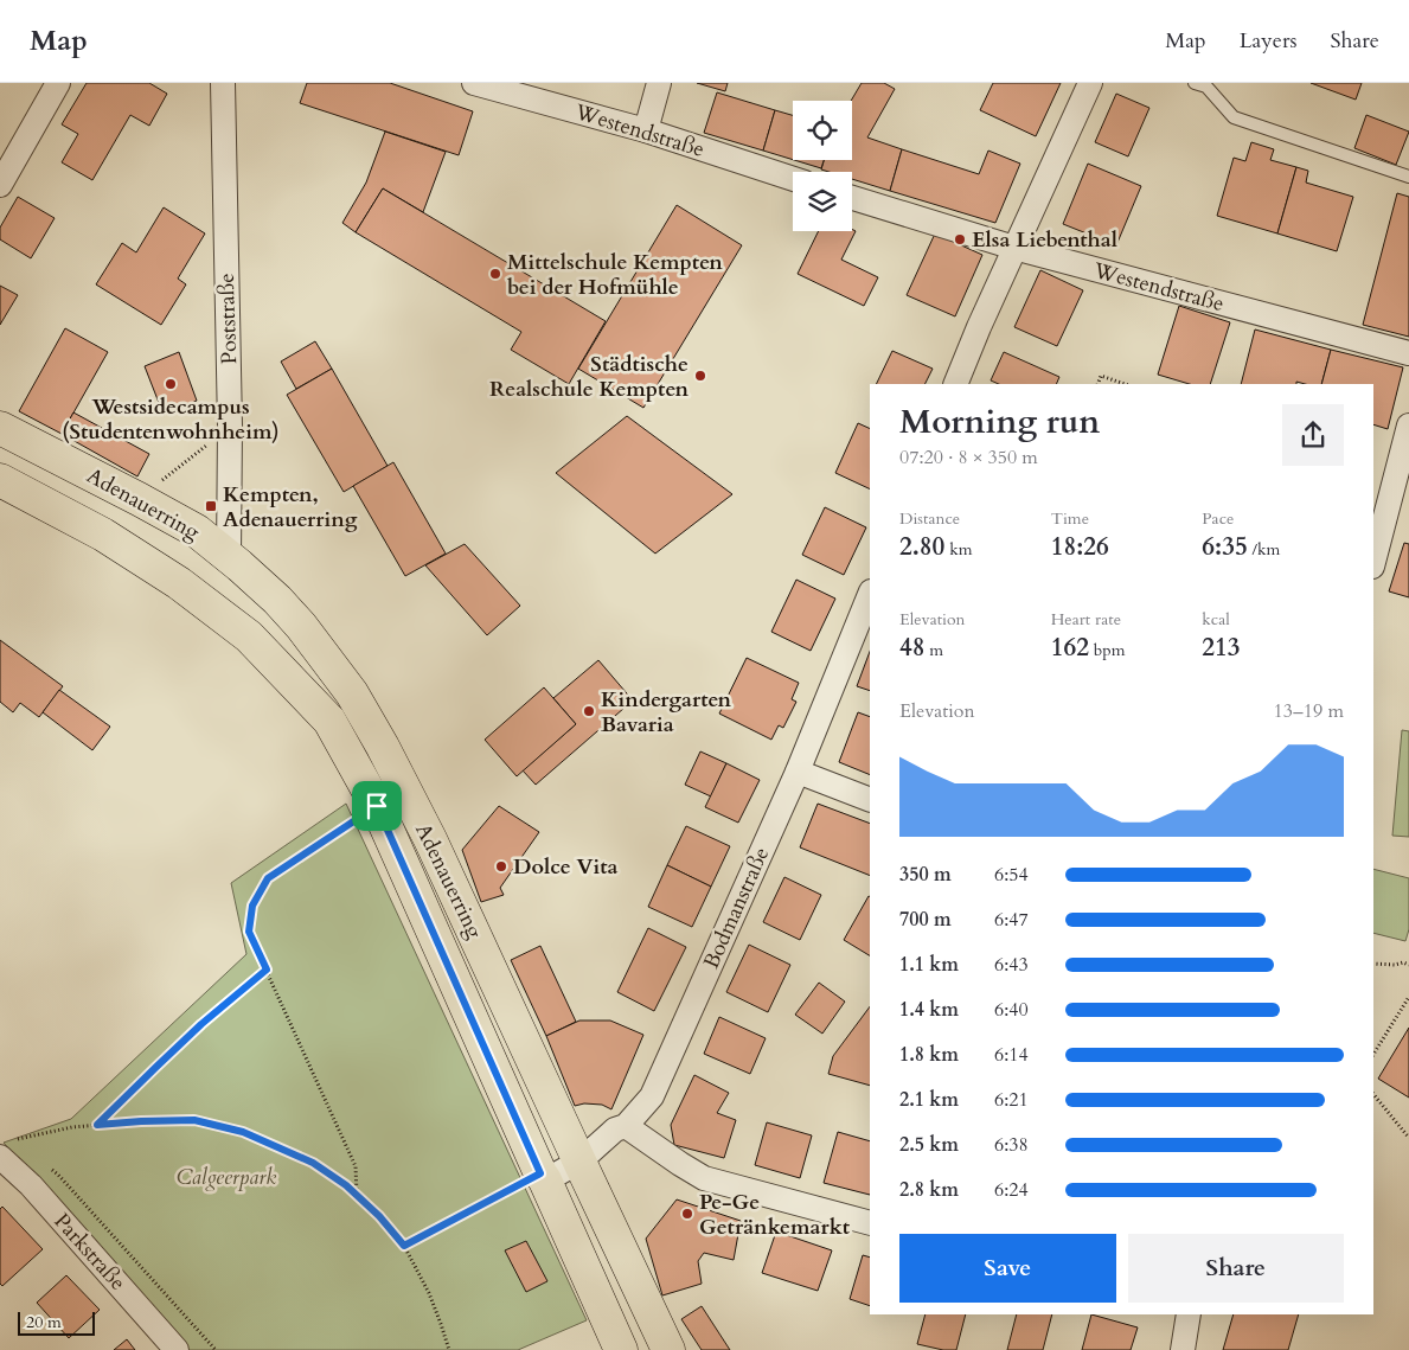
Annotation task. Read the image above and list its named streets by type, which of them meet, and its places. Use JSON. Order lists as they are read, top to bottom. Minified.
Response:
{"streets":{"main road":["Adenauerring"],"street":["Westendstraße","Poststraße","Bodmanstraße","Parkstraße"]},"crossings":[["Poststraße","Adenauerring"],["Adenauerring","Bodmanstraße"]],"parks":["Calgeerpark"],"places":{"other":["Elsa Liebenthal","Mittelschule Kempten bei der Hofmühle","Städtische Realschule Kempten","Westsidecampus (Studentenwohnheim)","Kindergarten Bavaria","Dolce Vita","Pe-Ge Getränkemarkt"],"transit":["Kempten, Adenauerring"]},"scale_bar":"20 m","page":{"header":"Map","nav":["Map","Layers","Share"],"heading":["Morning run","07:20 · 8 × 350 m"],"stats":[["Distance","2.80 km"],["Time","18:26"],["Pace","6:35 /km"],["Elevation","48 m"],["Heart rate","162 bpm"],["kcal","213"]],"chart":["Elevation","13–19 m"],"list":[{"name":"350 m","note":"6:54"},{"name":"700 m","note":"6:47"},{"name":"1.1 km","note":"6:43"},{"name":"1.4 km","note":"6:40"},{"name":"1.8 km","note":"6:14"},{"name":"2.1 km","note":"6:21"},{"name":"2.5 km","note":"6:38"},{"name":"2.8 km","note":"6:24"}],"buttons":["Save","Share"],"scale":"20 m"}}
